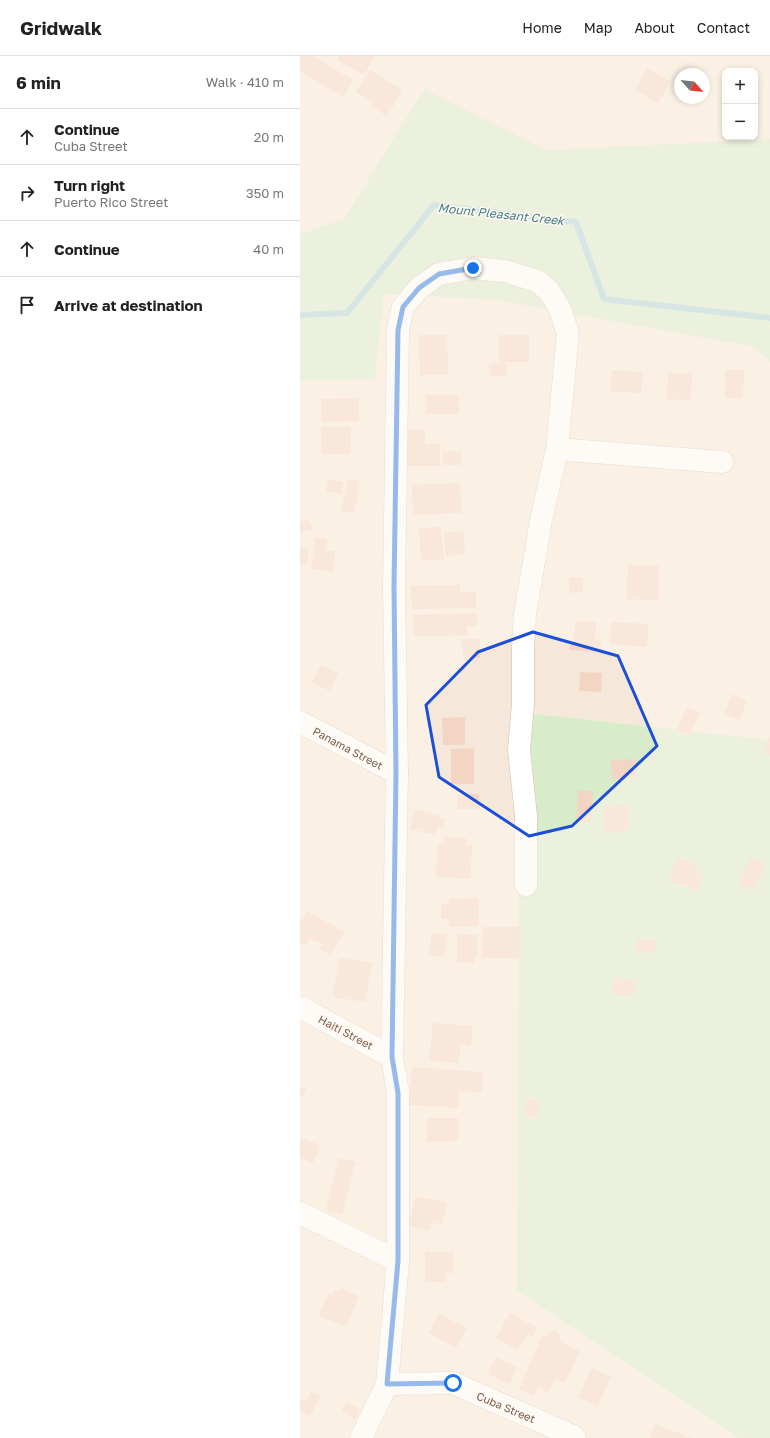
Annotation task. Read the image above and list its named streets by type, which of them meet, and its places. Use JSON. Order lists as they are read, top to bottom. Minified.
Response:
{"streets":{"street":["Panama Street","Haiti Street","Cuba Street"]},"water":["Mount Pleasant Creek"],"north":"bottom right","page":{"header":"Gridwalk","nav":["Home","Map","About","Contact"],"heading":["6 min","Walk · 410 m"],"map_buttons":["+","−"],"list":[["Continue","Cuba Street","20 m"],["Turn right","Puerto Rico Street","350 m"],["Continue","40 m"],"Arrive at destination"]}}
